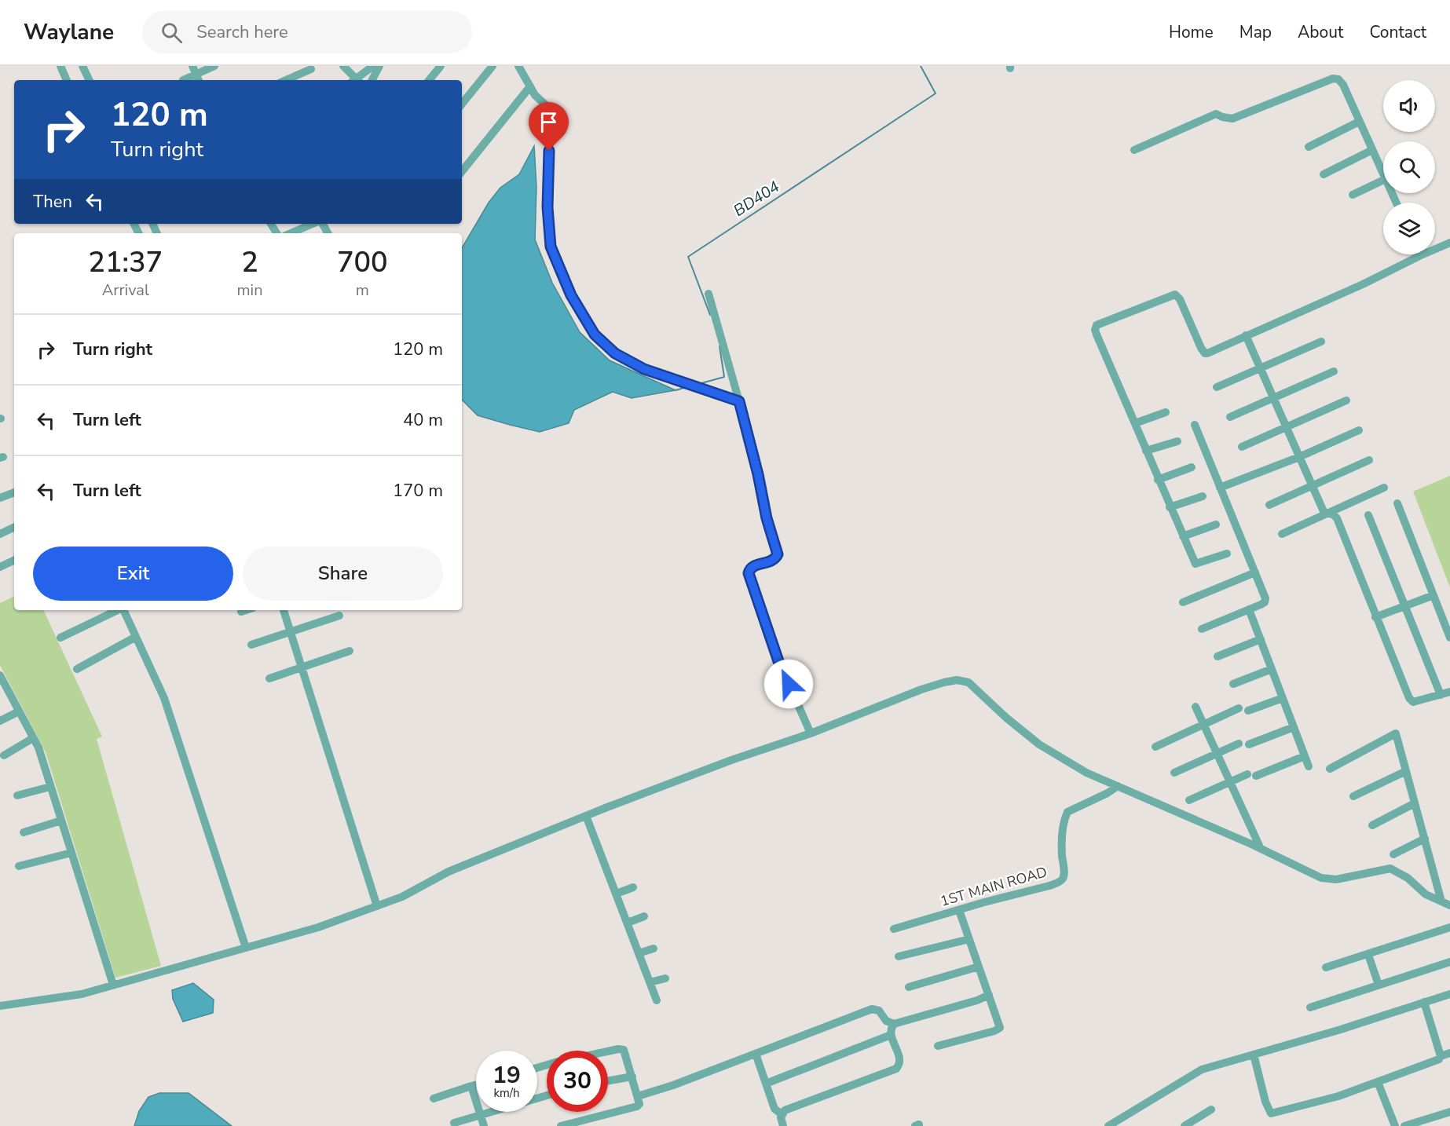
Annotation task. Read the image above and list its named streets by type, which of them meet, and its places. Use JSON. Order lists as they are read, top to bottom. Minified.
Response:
{"streets":{"street":["1ST MAIN ROAD"]},"water":["BD404"],"page":{"header":"Waylane","search":"Search here","nav":["Home","Map","About","Contact"],"turn":["120 m","Turn right"],"then":"Then","eta":["21:37","Arrival","2","min","700","m"],"list":[{"name":"Turn right","value":"120 m"},{"name":"Turn left","value":"40 m"},{"name":"Turn left","value":"170 m"}],"buttons":["Exit","Share"],"speed":"19 km/h","limit":"30"}}
